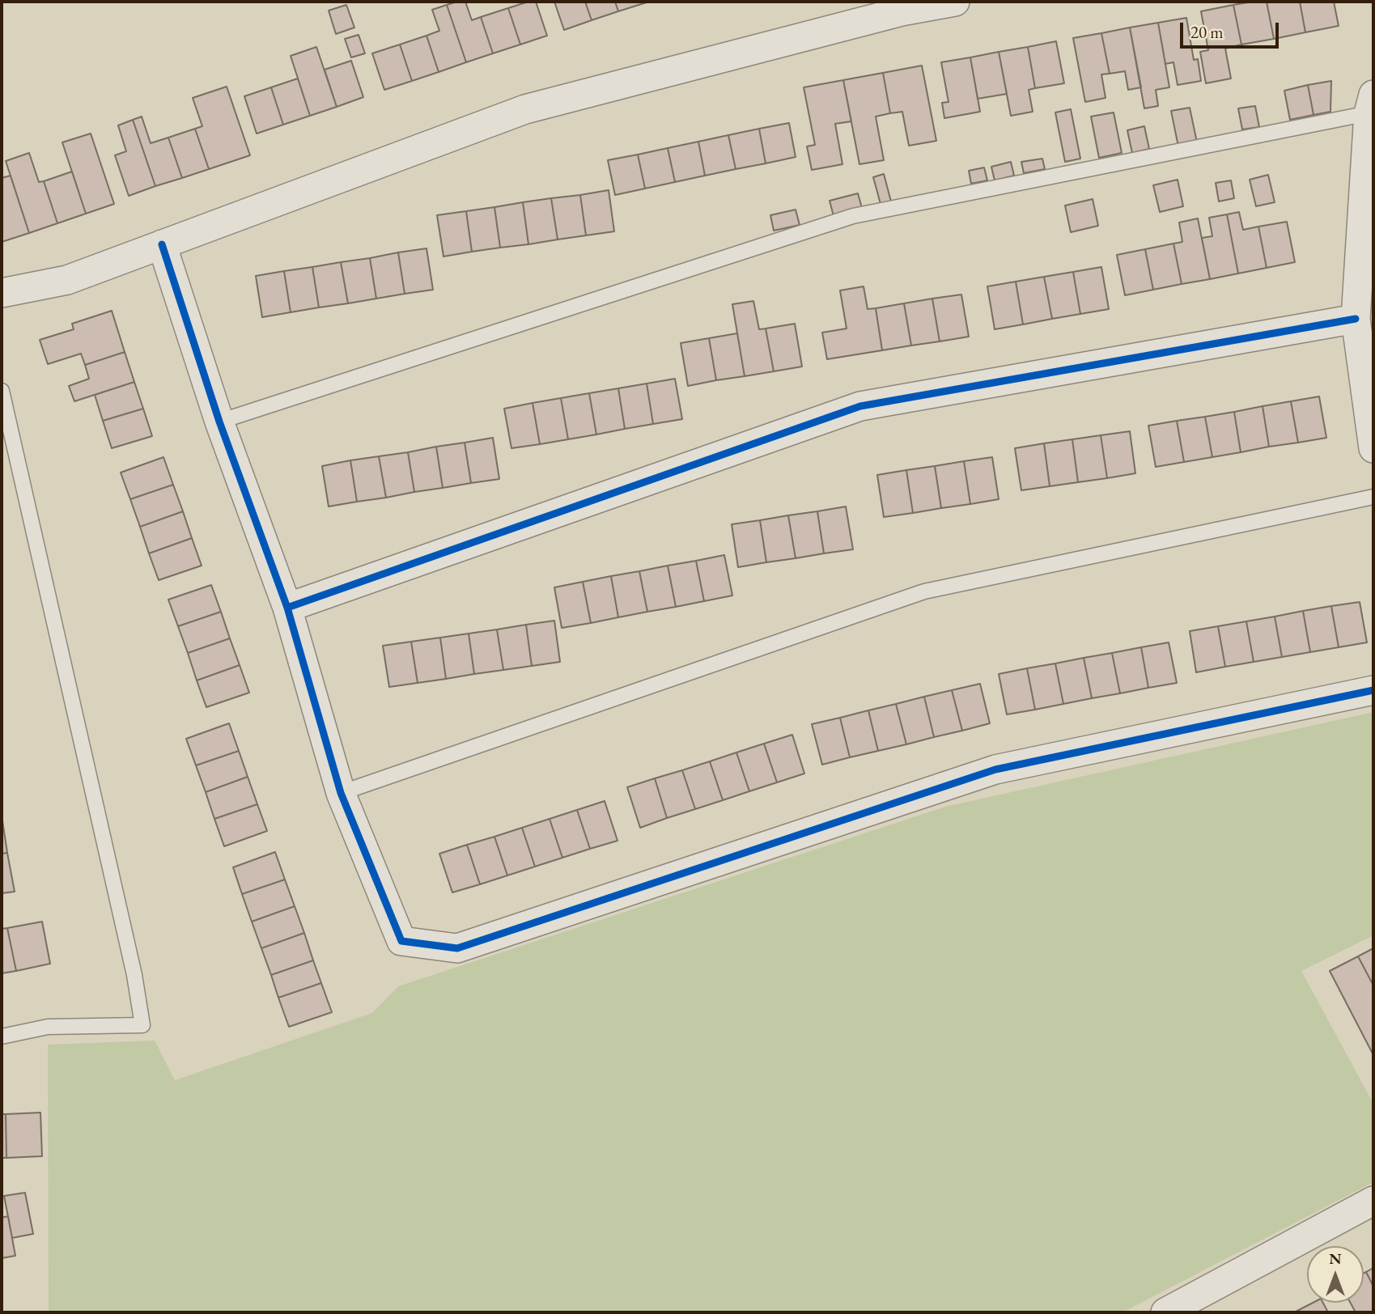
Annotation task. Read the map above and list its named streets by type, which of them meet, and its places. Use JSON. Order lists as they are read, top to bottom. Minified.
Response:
{"scale_bar":"20 m","north":"top"}
